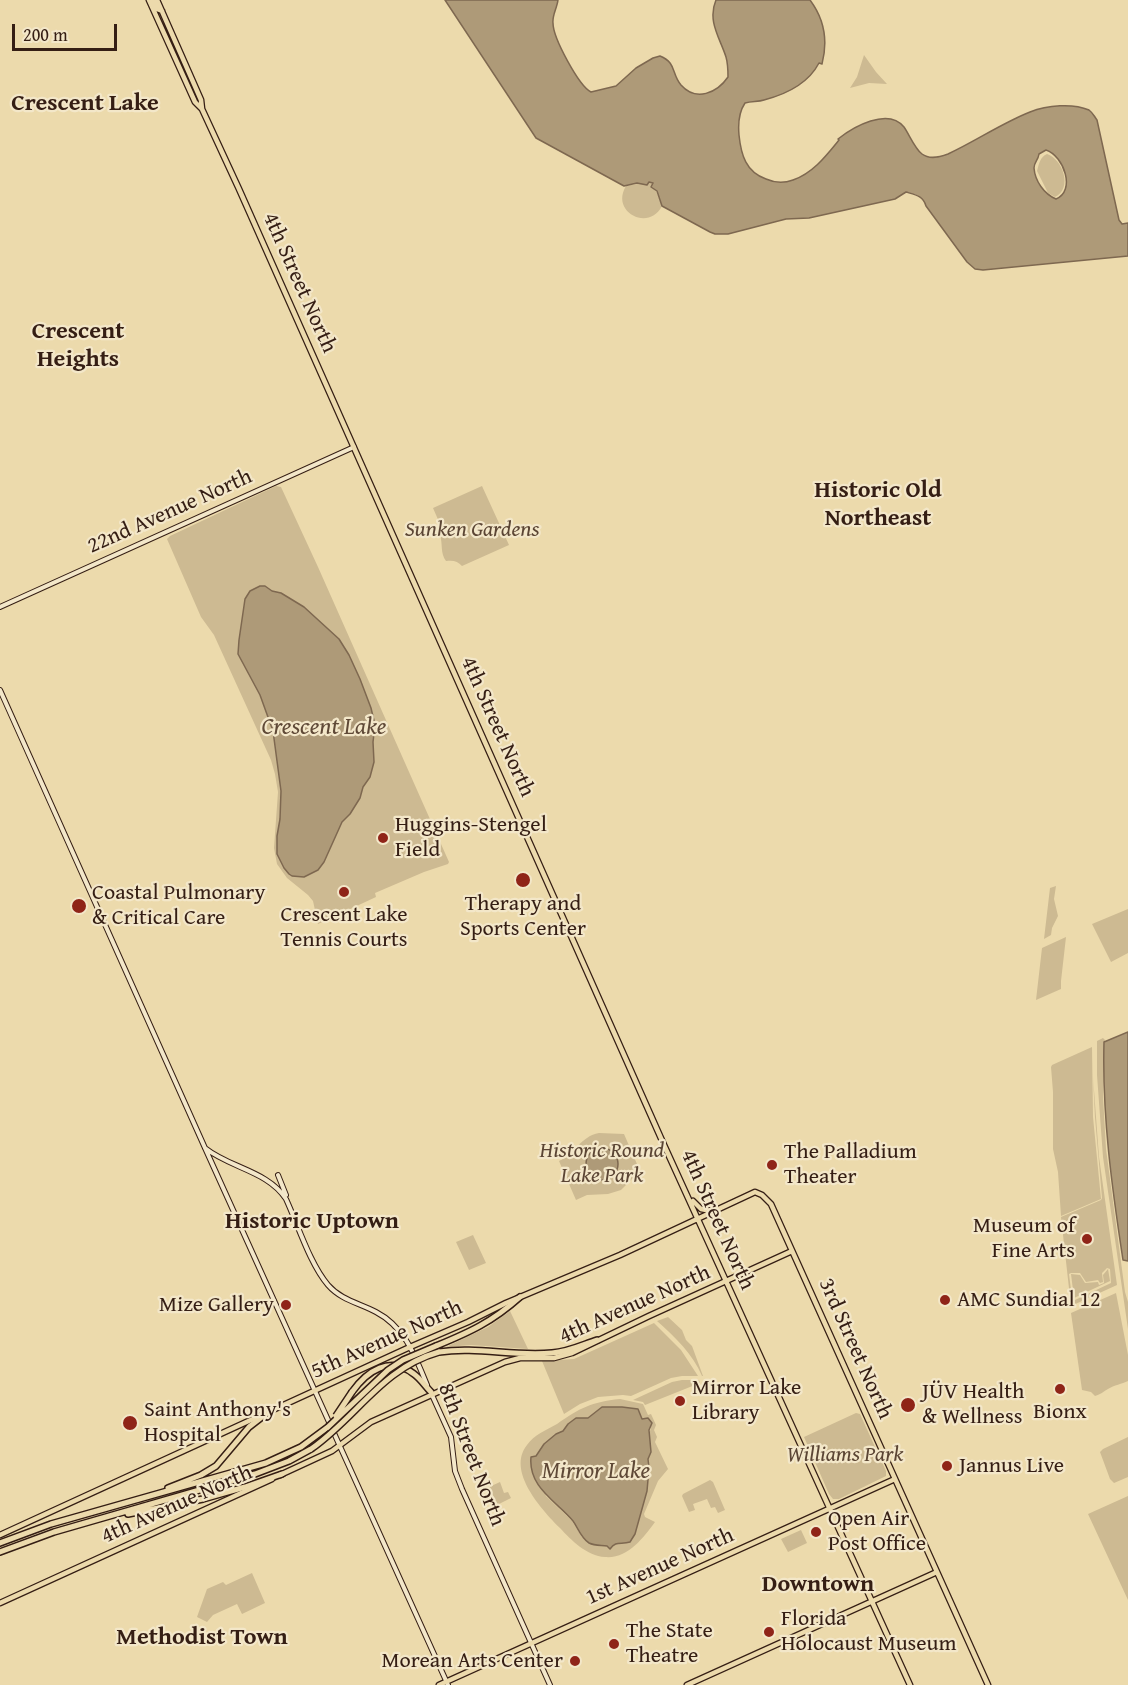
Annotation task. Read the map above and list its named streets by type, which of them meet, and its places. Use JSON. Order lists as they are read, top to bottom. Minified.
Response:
{"streets":{"main road":["4th Street North","22nd Avenue North","4th Avenue North","5th Avenue North","3rd Street North","8th Street North","1st Avenue North"]},"crossings":[["4th Street North","22nd Avenue North"],["4th Street North","4th Avenue North"],["4th Street North","5th Avenue North"],["4th Street North","1st Avenue North"],["4th Avenue North","3rd Street North"],["4th Avenue North","8th Street North"],["5th Avenue North","3rd Street North"],["5th Avenue North","8th Street North"],["3rd Street North","1st Avenue North"],["8th Street North","1st Avenue North"]],"districts":["Crescent Lake","Crescent Heights","Historic Old Northeast","Historic Uptown","Downtown","Methodist Town"],"water":["Crescent Lake","Mirror Lake"],"parks":["Sunken Gardens","Historic Round Lake Park","Williams Park"],"places":["Huggins-Stengel Field","Therapy and Sports Center","Crescent Lake Tennis Courts","Coastal Pulmonary & Critical Care","The Palladium Theater","Museum of Fine Arts","AMC Sundial 12","Mize Gallery","Bionx","Mirror Lake Library","JÜV Health & Wellness","Saint Anthony's Hospital","Jannus Live","Open Air Post Office","Florida Holocaust Museum","The State Theatre","Morean Arts Center"],"scale_bar":"200 m"}
